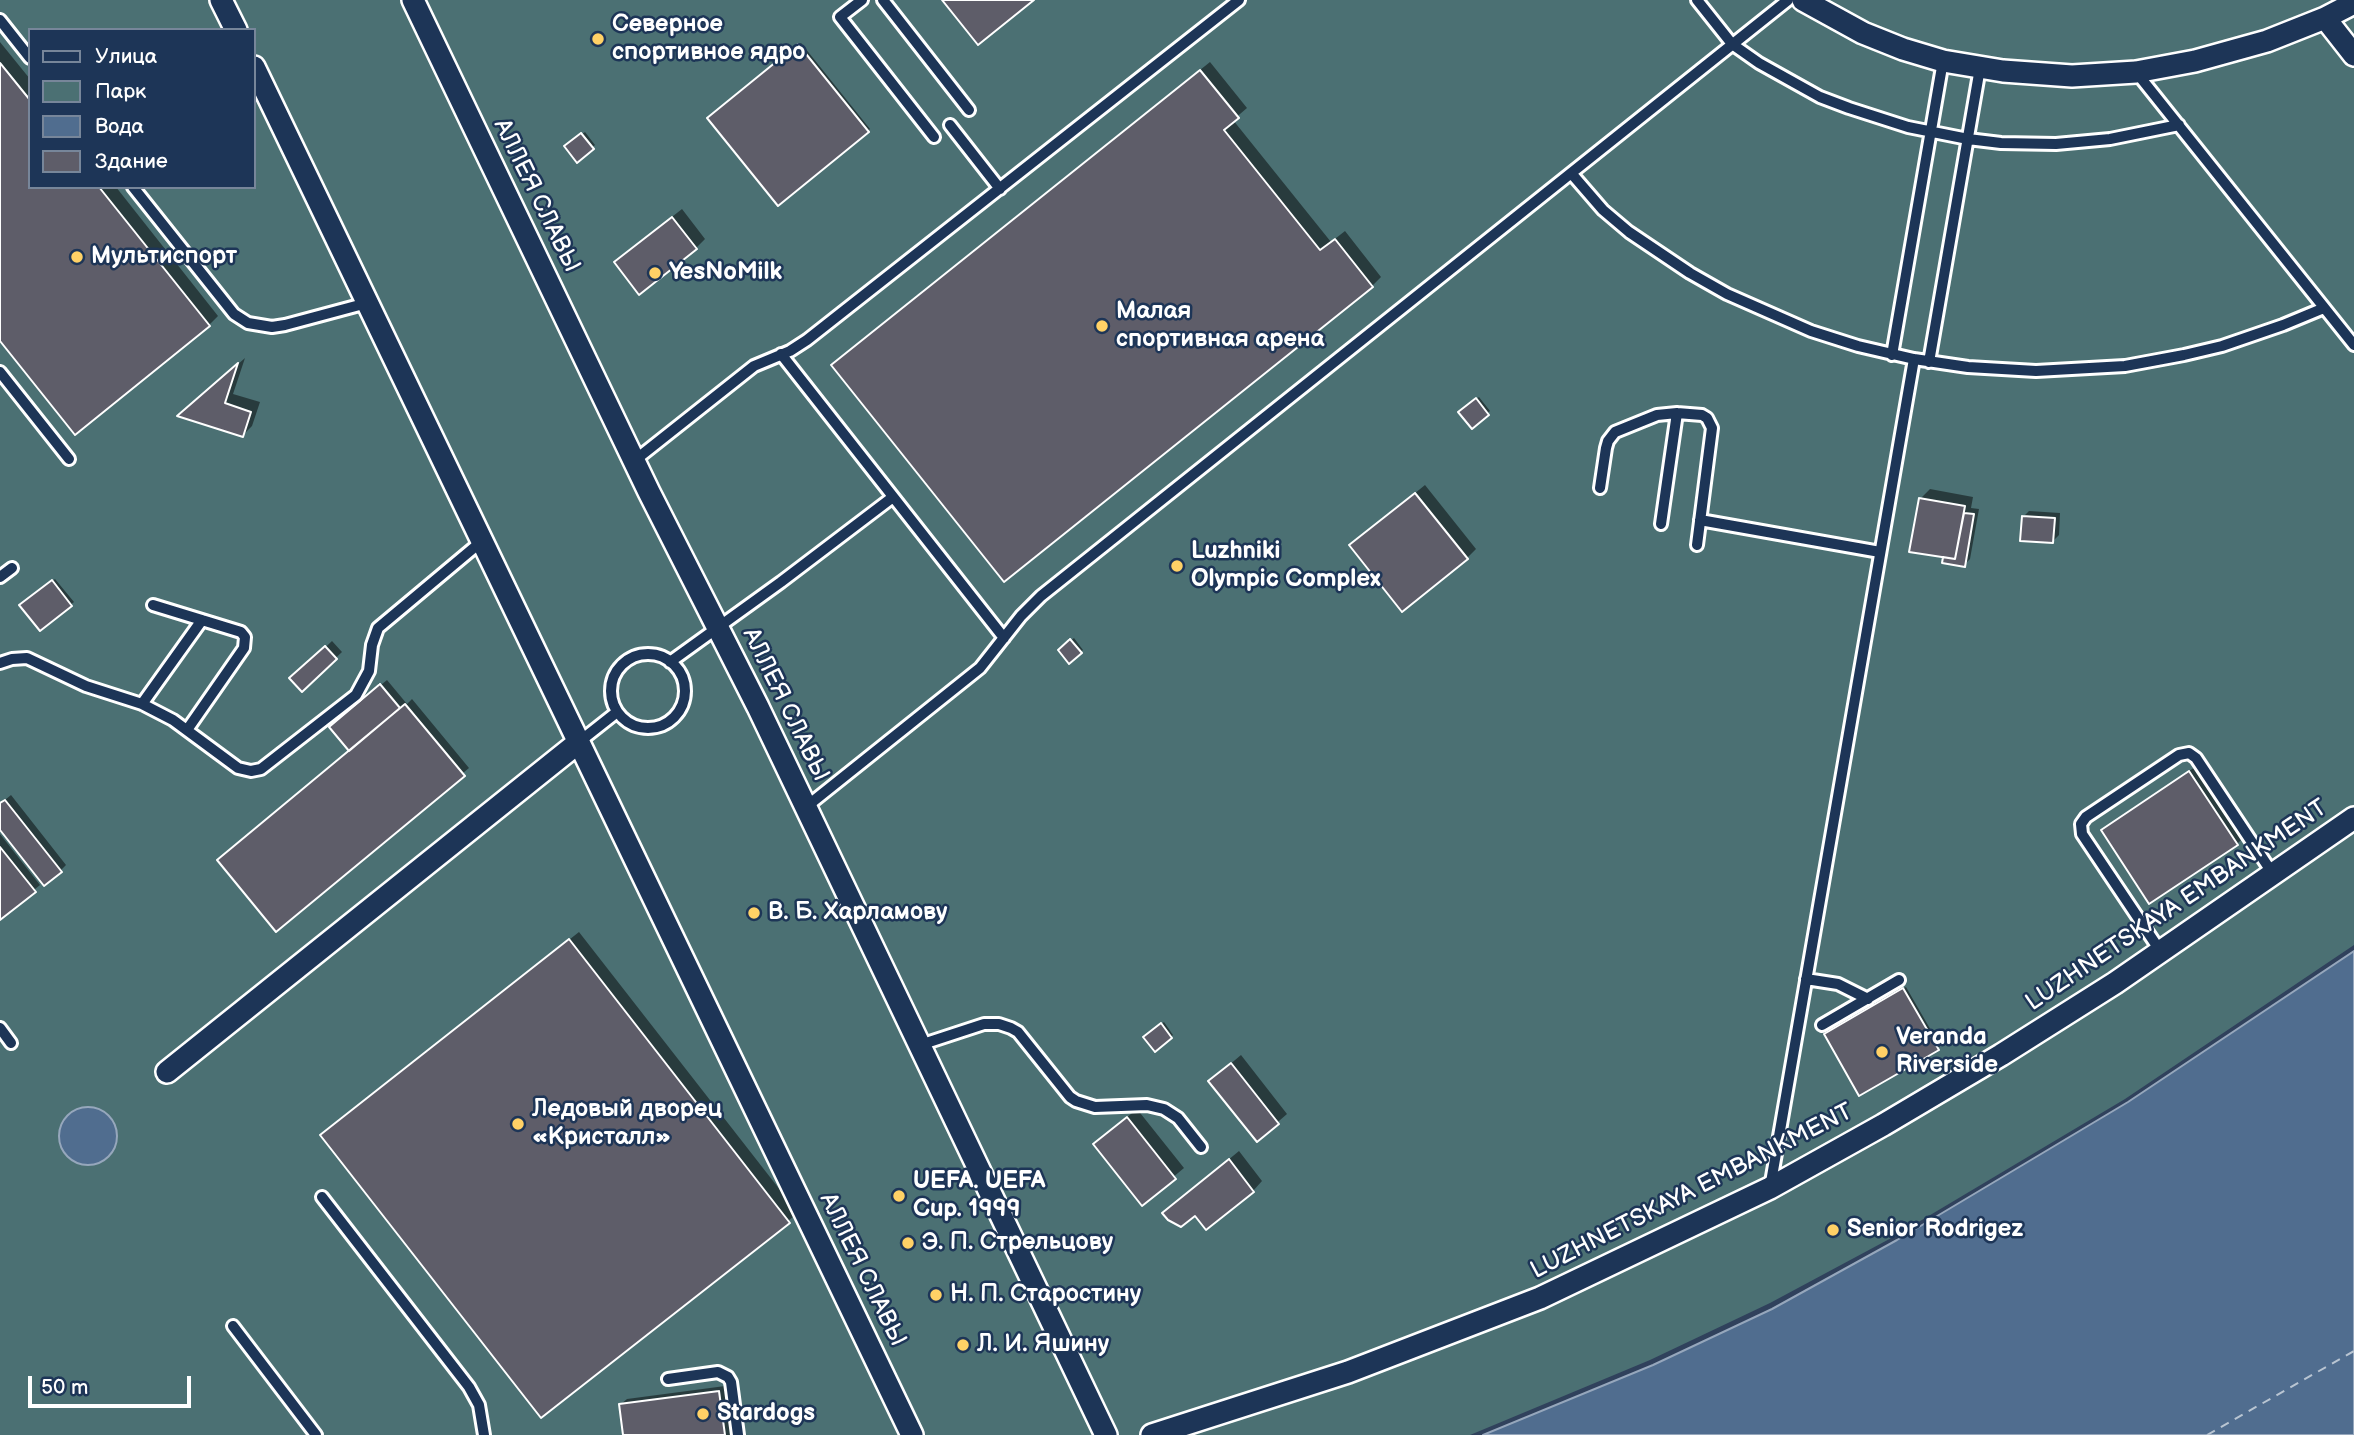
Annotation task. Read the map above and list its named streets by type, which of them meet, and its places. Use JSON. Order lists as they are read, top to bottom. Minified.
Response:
{"streets":{"street":["АЛЛЕЯ СЛАВЫ","LUZHNETSKAYA EMBANKMENT"]},"places":["Северное спортивное ядро","Мультиспорт","YesNoMilk","Малая спортивная арена","Luzhniki Olympic Complex","В. Б. Харламову","Veranda Riverside","Ледовый дворец «Кристалл»","UEFA. UEFA Cup. 1999","Senior Rodrigez","Э. П. Стрельцову","Н. П. Старостину","Л. И. Яшину","Stardogs"],"legend":["Улица","Парк","Вода","Здание"],"scale_bar":"50 m"}
